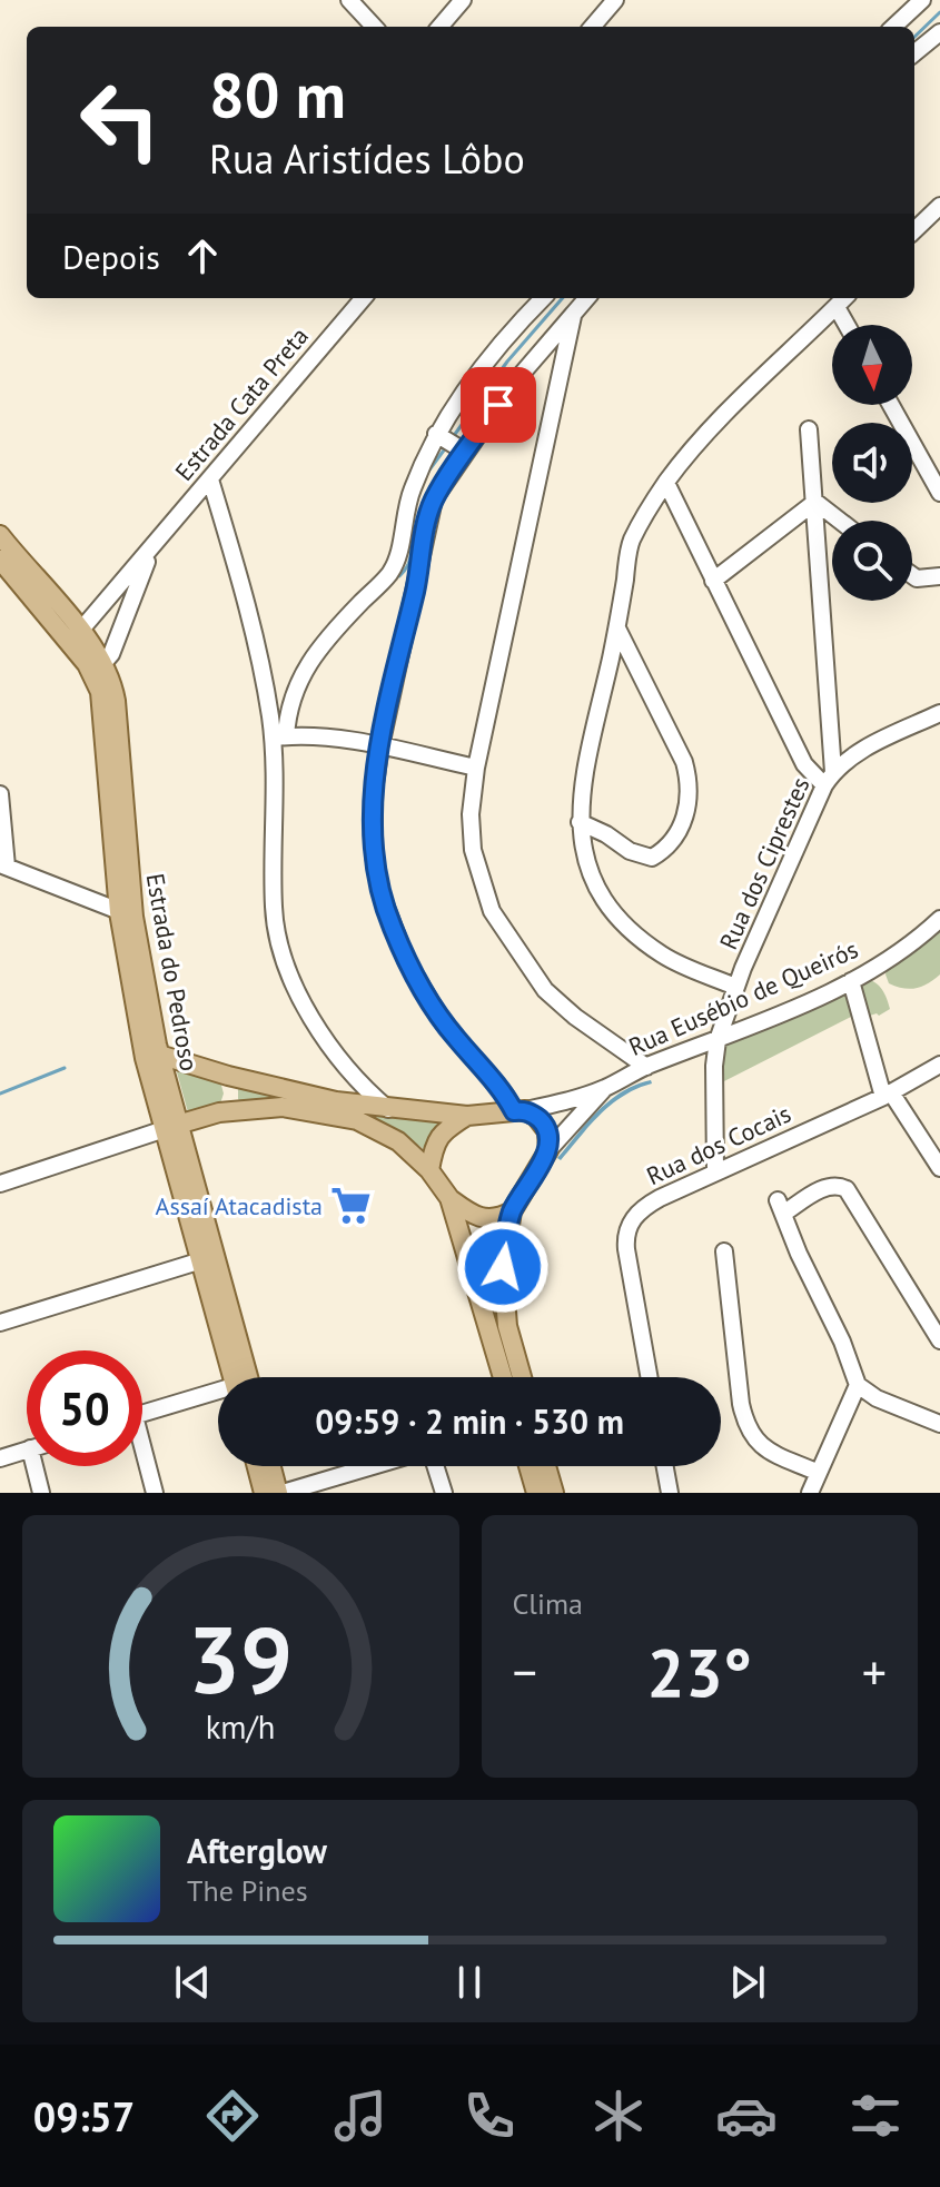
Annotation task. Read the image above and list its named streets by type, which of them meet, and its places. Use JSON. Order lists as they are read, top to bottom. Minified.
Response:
{"streets":{"main road":["Estrada do Pedroso","Rua Eusébio de Queirós"],"street":["Estrada Cata Preta","Rua dos Ciprestes","Rua dos Cocais"]},"crossings":[["Estrada Cata Preta","Estrada do Pedroso"],["Rua dos Ciprestes","Rua Eusébio de Queirós"],["Rua dos Ciprestes","Rua dos Cocais"],["Estrada do Pedroso","Rua Eusébio de Queirós"]],"places":{"supermarket":["Assaí Atacadista"]},"north":"bottom","page":{"turn":["80 m","Rua Aristídes Lôbo"],"then":"Depois","limit":"50","trip":"09:59 · 2 min · 530 m","tile":"Clima","heat":["−","23°","+"],"song":["Afterglow","The Pines"],"tabs":"09:57","gauge":["39","km/h"]}}
